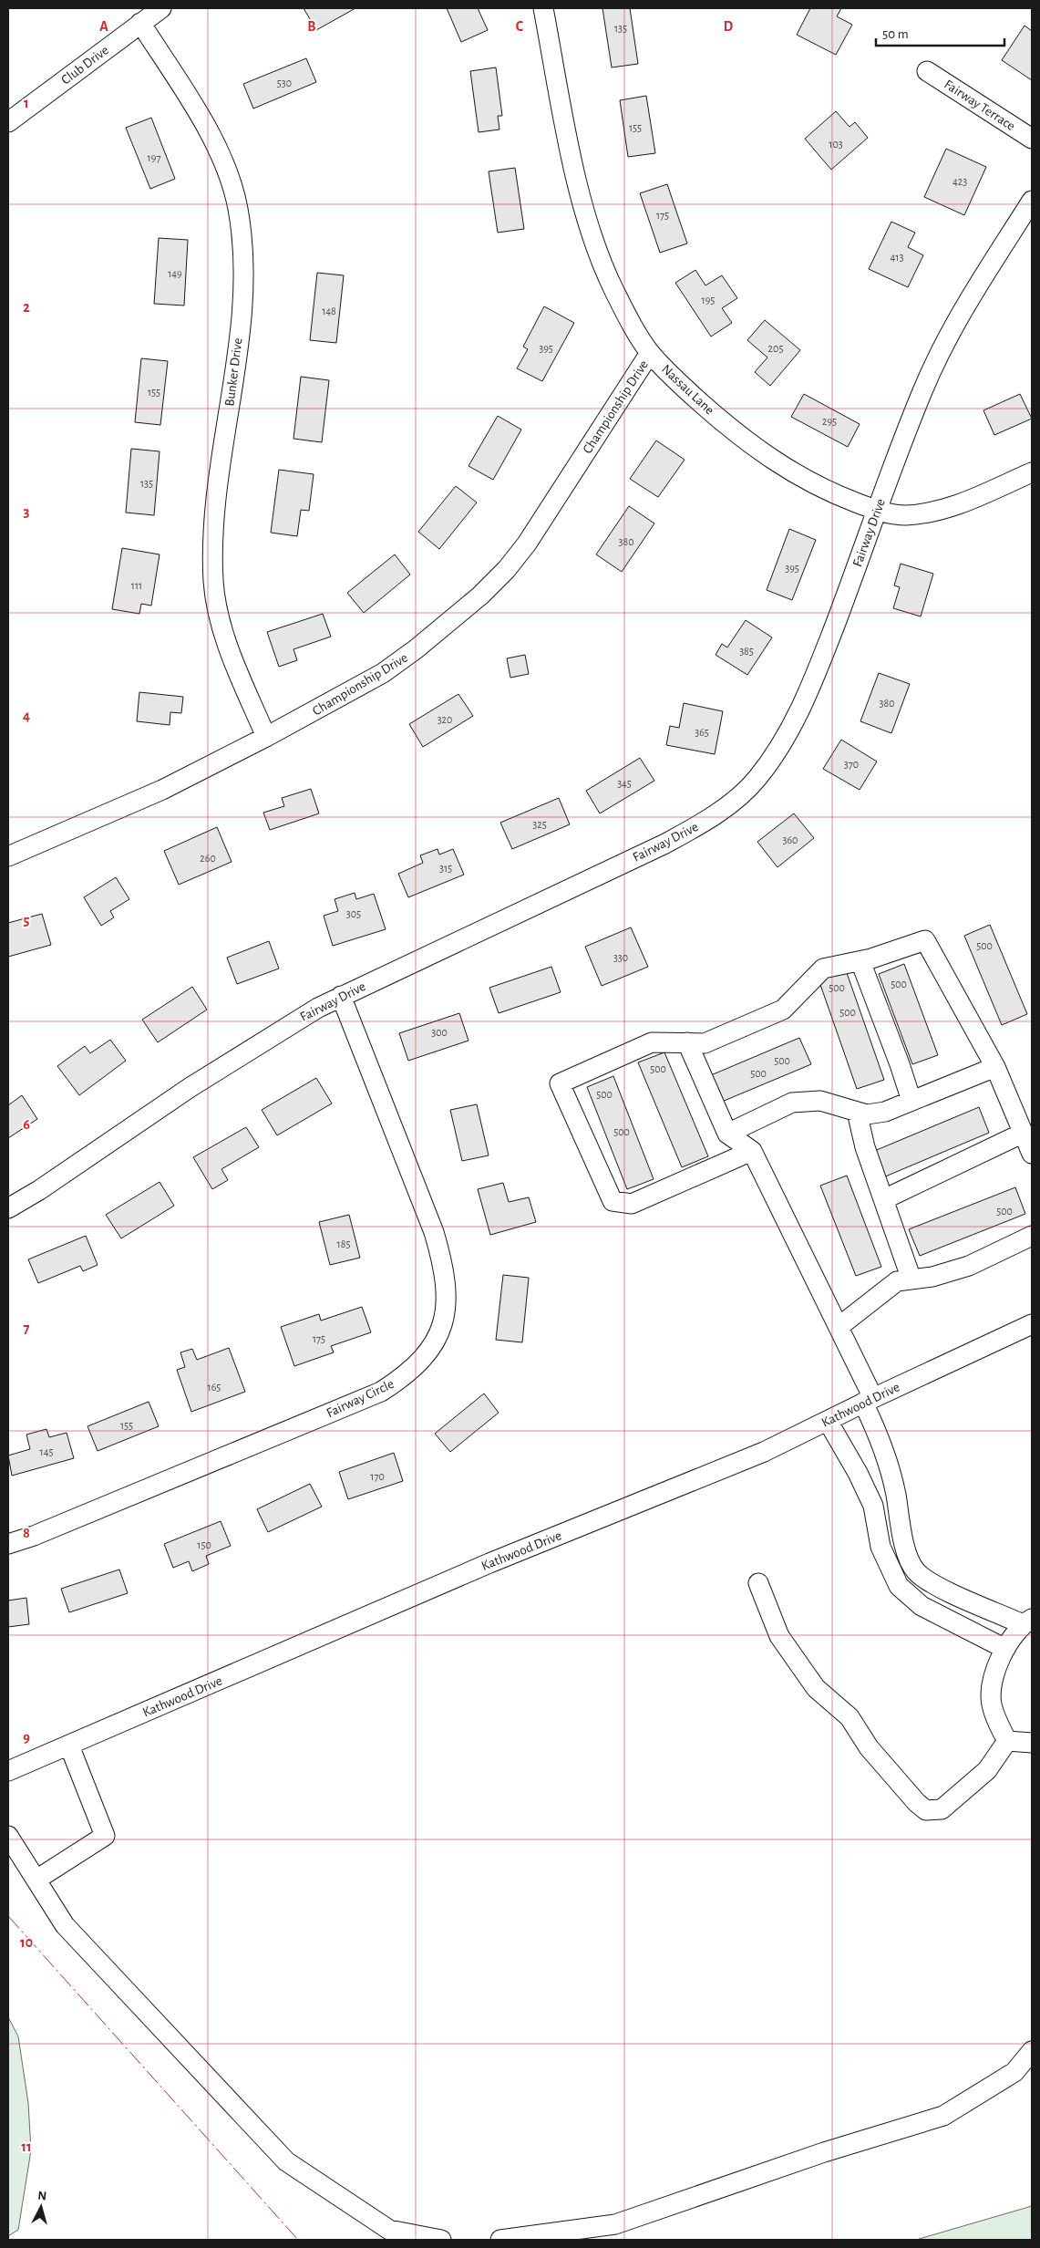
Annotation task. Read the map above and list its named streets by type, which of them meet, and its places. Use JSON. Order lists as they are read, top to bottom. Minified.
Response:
{"streets":{"street":["Club Drive","Fairway Terrace","Bunker Drive","Nassau Lane","Championship Drive","Fairway Drive","Fairway Circle","Kathwood Drive"]},"crossings":[["Club Drive","Bunker Drive"],["Bunker Drive","Championship Drive"],["Nassau Lane","Championship Drive"],["Nassau Lane","Fairway Drive"],["Fairway Drive","Fairway Circle"]],"house_numbers":["135","530","155","103","197","423","175","413","149","195","148","395","205","155","295","135","380","395","111","385","380","320","365","370","345","325","360","260","315","305","500","330","500","500","500","300","500","500","500","500","500","500","185","175","165","155","145","170","150"],"scale_bar":"50 m","north":"top","grid":{"columns":["A","B","C","D"],"rows":["1","2","3","4","5","6","7","8","9","10","11"]}}
